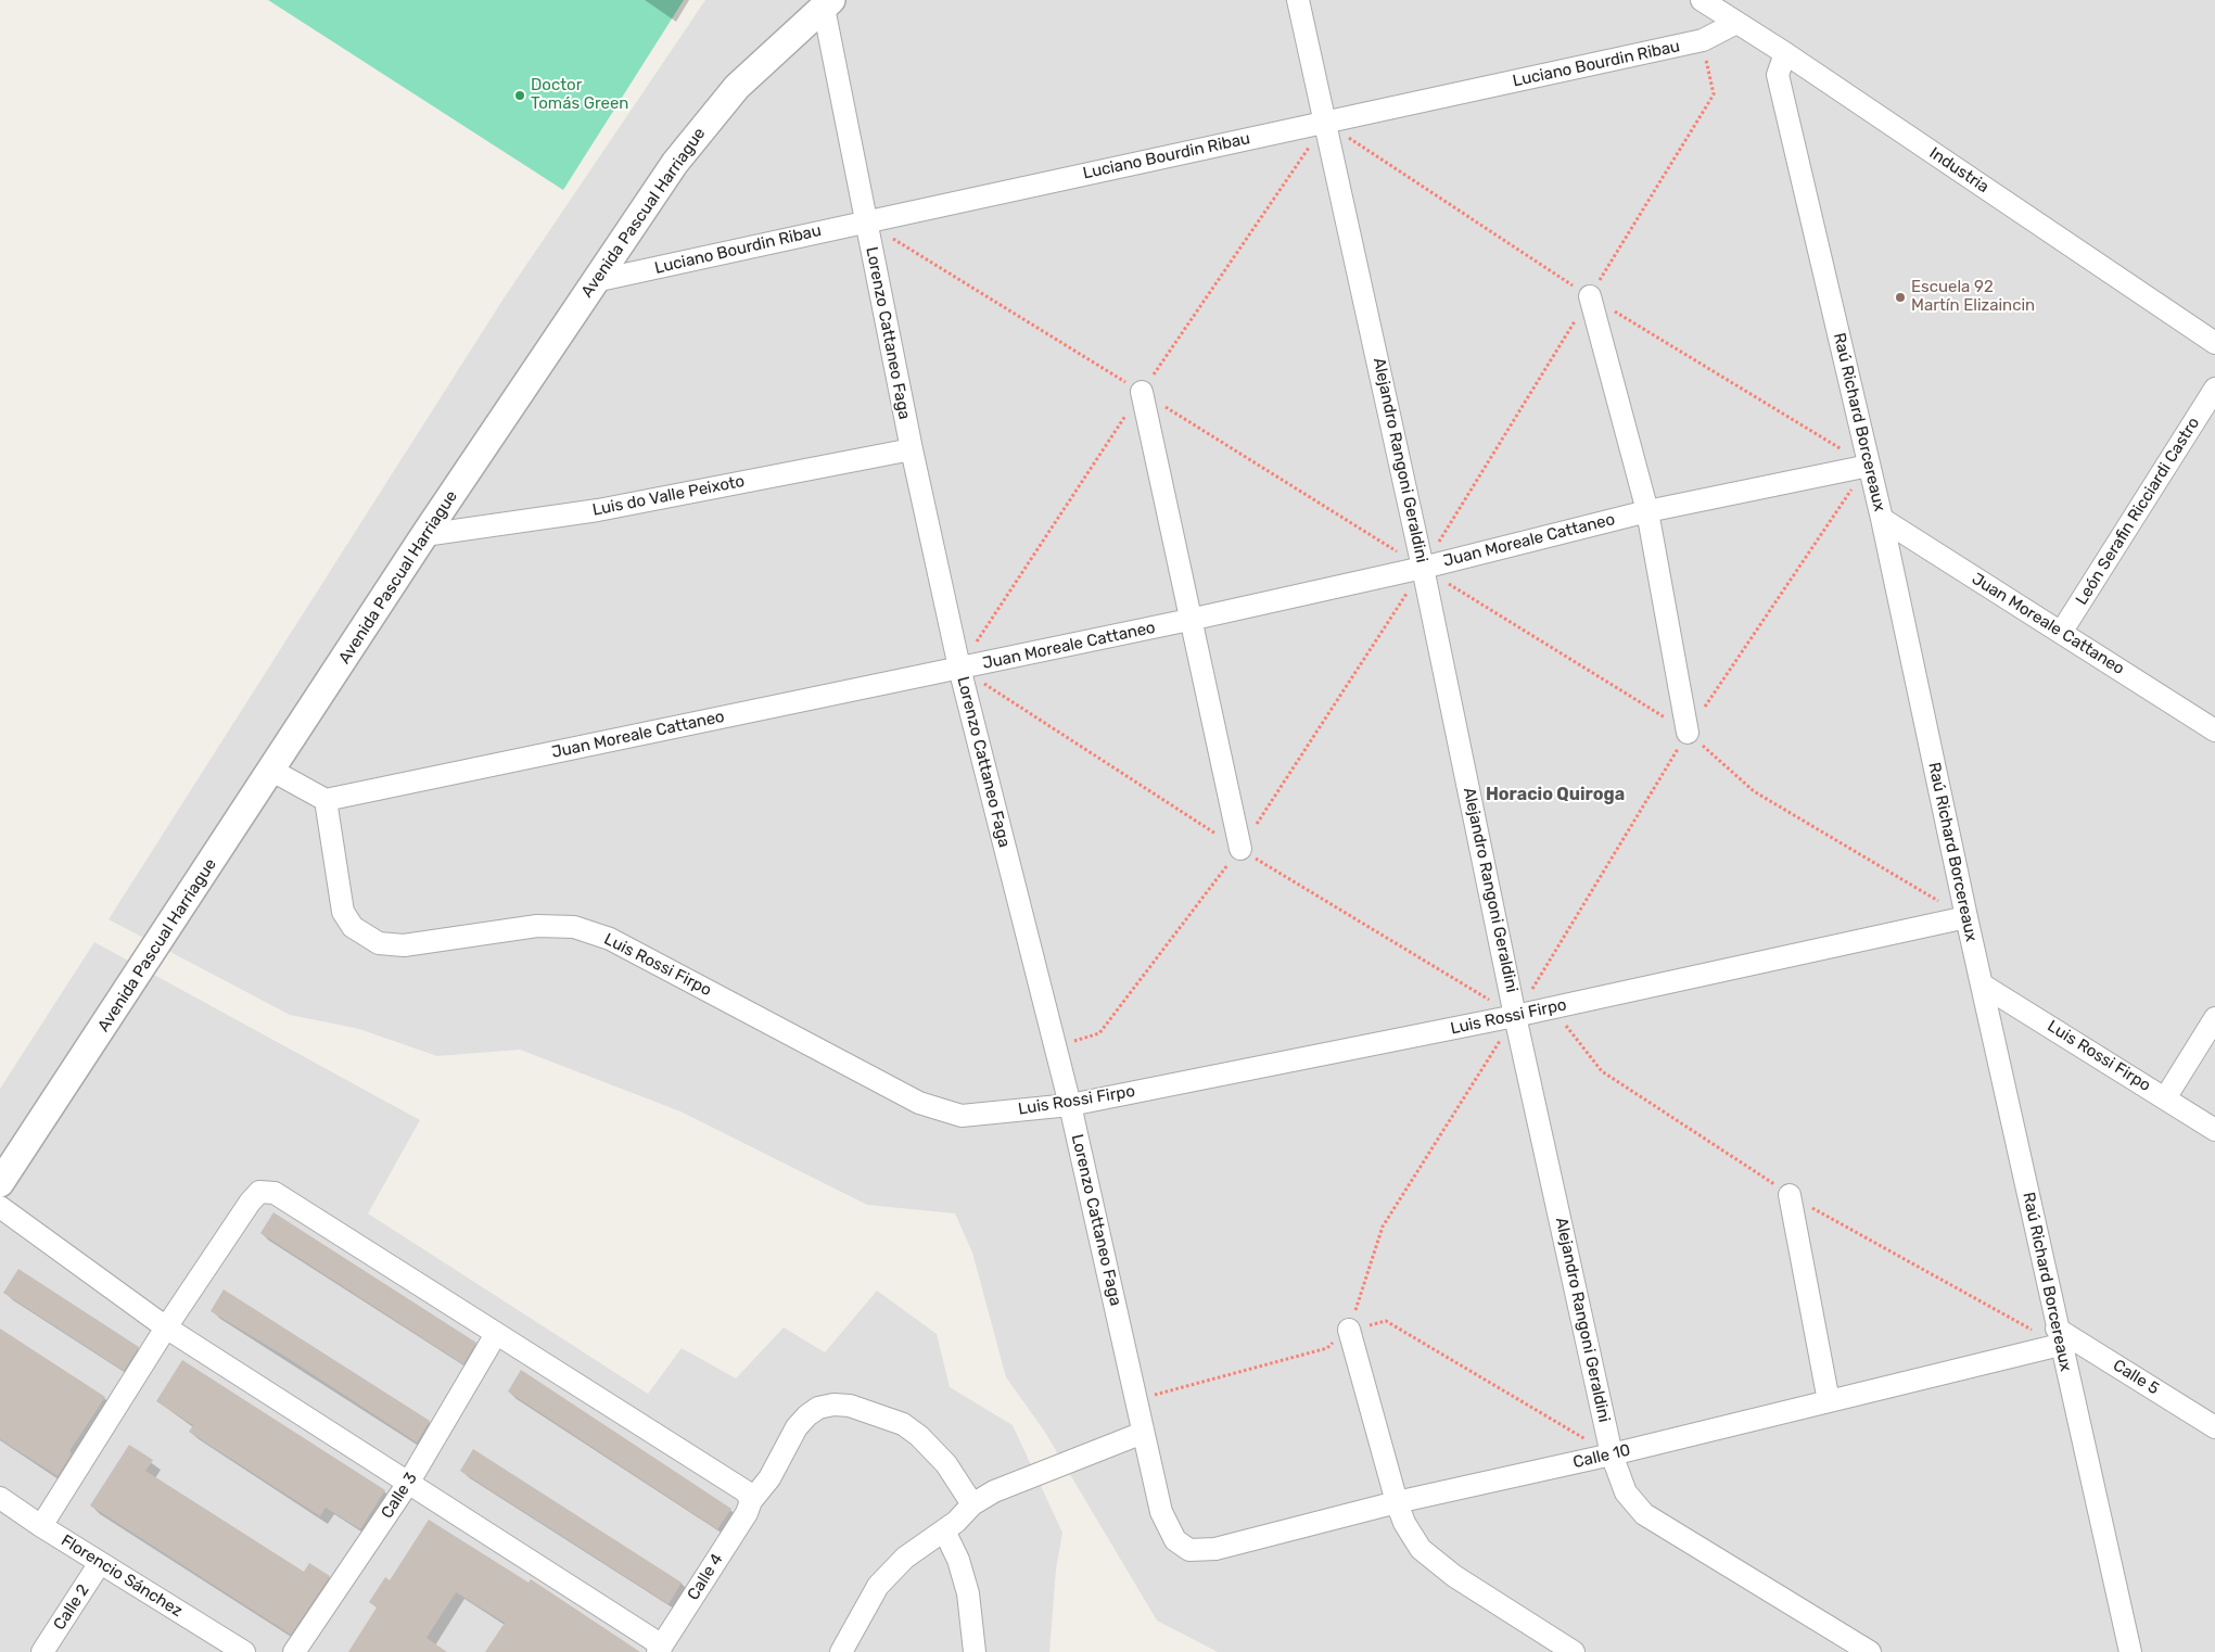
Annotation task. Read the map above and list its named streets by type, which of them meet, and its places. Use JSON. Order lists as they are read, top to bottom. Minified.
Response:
{"streets":{"street":["Luciano Bourdin Ribau","Industria","Avenida Pascual Harriague","Lorenzo Cattaneo Faga","Raú Richard Borcereaux","Alejandro Rangoni Geraldini","Luis do Valle Peixoto","León Serafin Ricciardi Castro","Juan Moreale Cattaneo","Luis Rossi Firpo","Calle 5","Calle 10","Calle 3","Florencio Sánchez","Calle 4","Calle 2"]},"crossings":[["Luciano Bourdin Ribau","Industria"],["Luciano Bourdin Ribau","Avenida Pascual Harriague"],["Luciano Bourdin Ribau","Lorenzo Cattaneo Faga"],["Luciano Bourdin Ribau","Alejandro Rangoni Geraldini"],["Industria","Raú Richard Borcereaux"],["Avenida Pascual Harriague","Lorenzo Cattaneo Faga"],["Avenida Pascual Harriague","Luis do Valle Peixoto"],["Lorenzo Cattaneo Faga","Luis do Valle Peixoto"],["Lorenzo Cattaneo Faga","Juan Moreale Cattaneo"],["Lorenzo Cattaneo Faga","Luis Rossi Firpo"],["Lorenzo Cattaneo Faga","Calle 10"],["Raú Richard Borcereaux","Juan Moreale Cattaneo"],["Raú Richard Borcereaux","Luis Rossi Firpo"],["Raú Richard Borcereaux","Calle 5"],["Raú Richard Borcereaux","Calle 10"],["Alejandro Rangoni Geraldini","Juan Moreale Cattaneo"],["Alejandro Rangoni Geraldini","Luis Rossi Firpo"],["Alejandro Rangoni Geraldini","Calle 10"],["León Serafin Ricciardi Castro","Juan Moreale Cattaneo"],["Juan Moreale Cattaneo","Luis Rossi Firpo"],["Calle 5","Calle 10"],["Florencio Sánchez","Calle 2"]],"districts":["Horacio Quiroga"],"places":["Doctor Tomás Green","Escuela 92 Martín Elizaincin"]}
